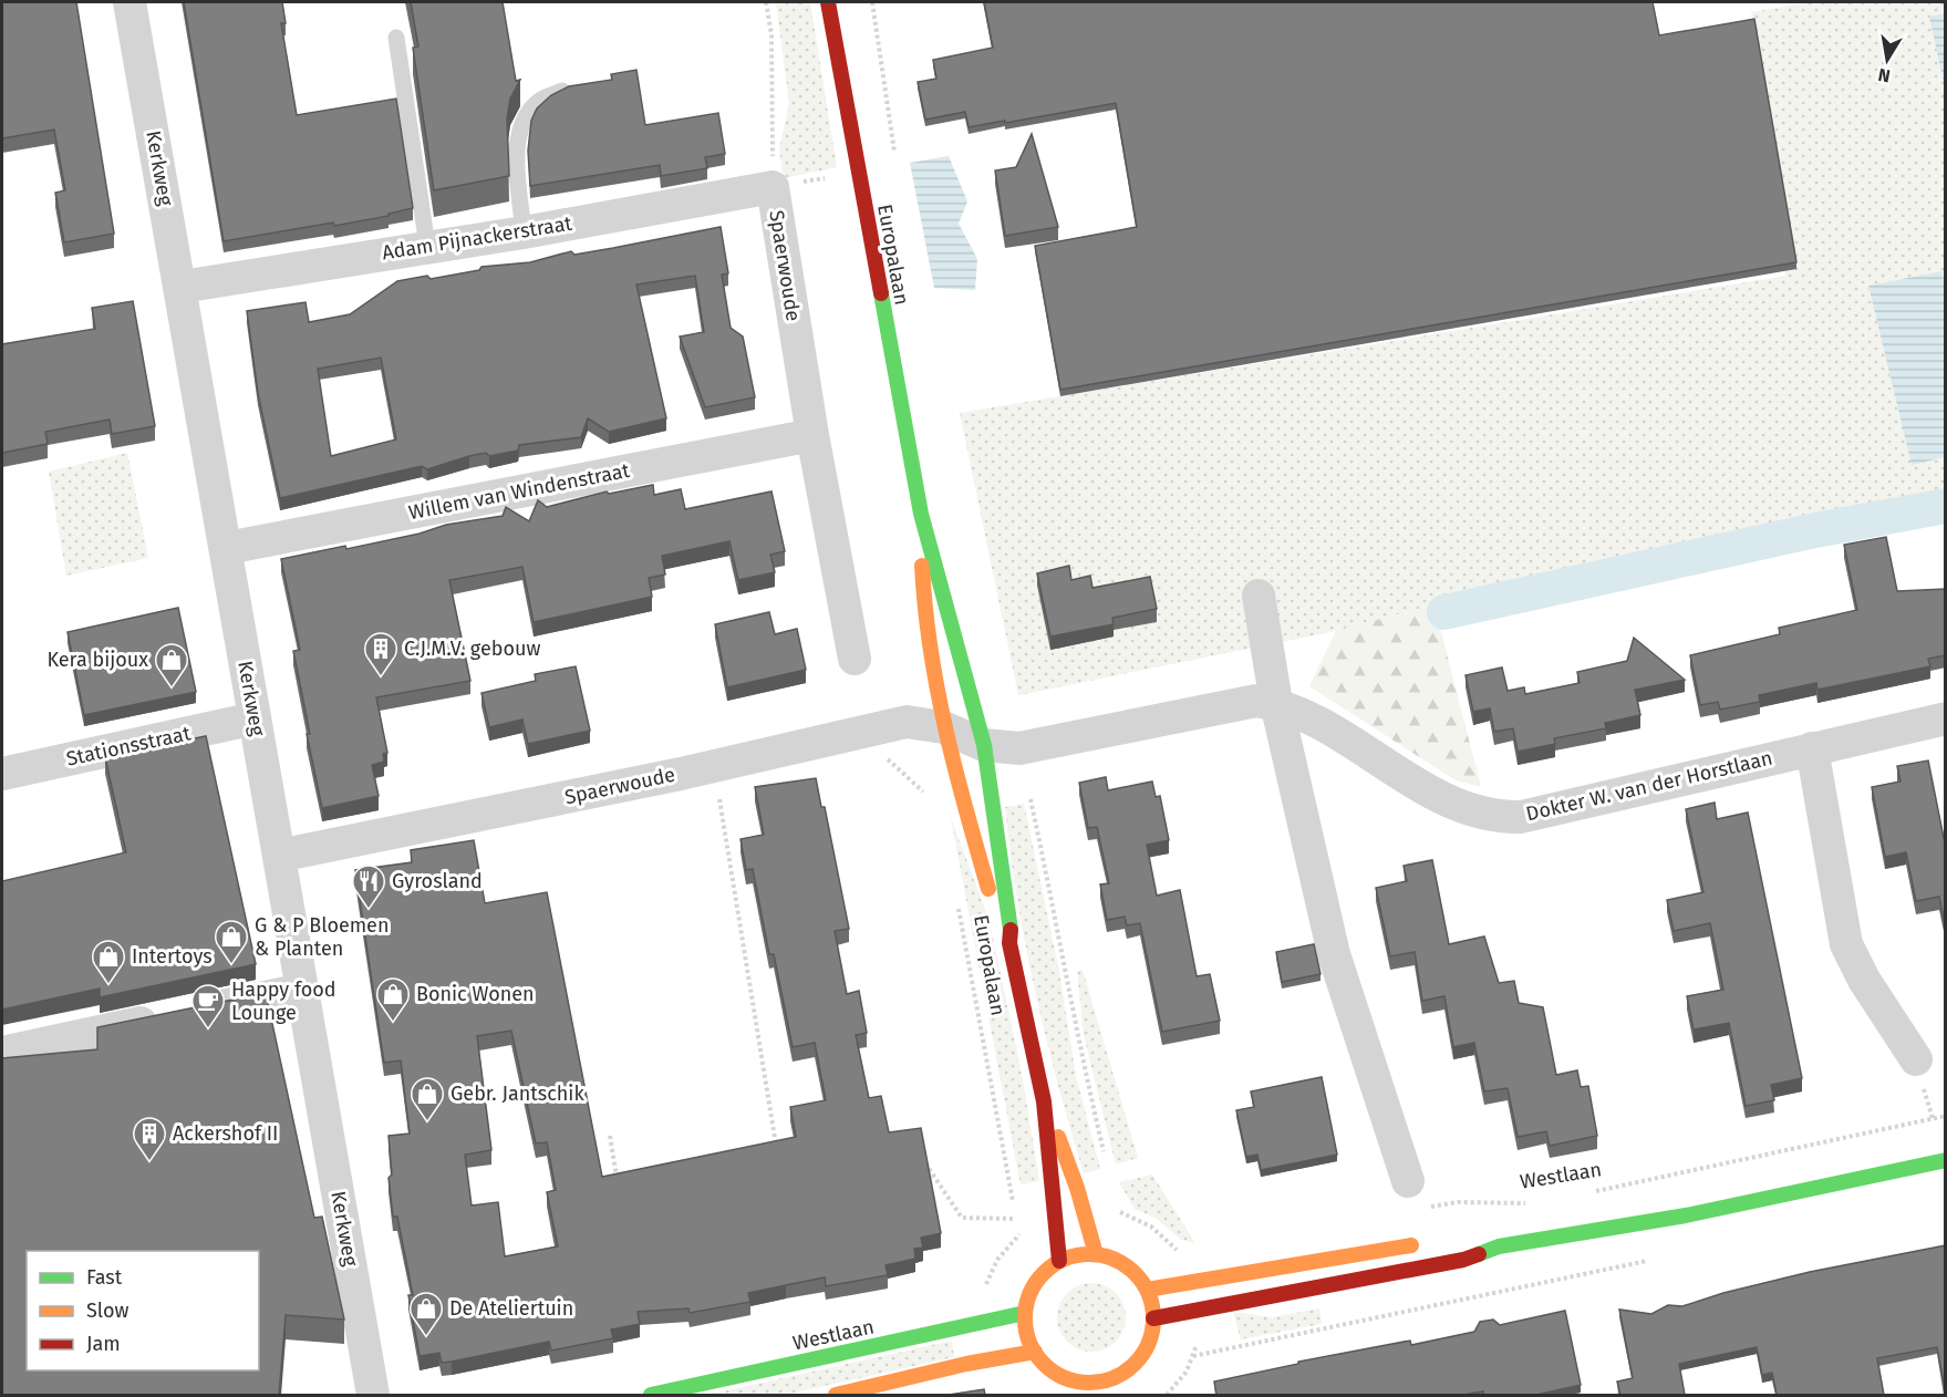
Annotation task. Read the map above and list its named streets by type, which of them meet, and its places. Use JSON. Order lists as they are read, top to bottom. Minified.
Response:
{"streets":{"main road":["Europalaan","Westlaan"],"street":["Kerkweg","Adam Pijnackerstraat","Spaerwoude","Willem van Windenstraat","Stationsstraat","Dokter W. van der Horstlaan"]},"crossings":[["Kerkweg","Adam Pijnackerstraat"],["Kerkweg","Spaerwoude"],["Kerkweg","Willem van Windenstraat"],["Kerkweg","Stationsstraat"],["Adam Pijnackerstraat","Spaerwoude"],["Europalaan","Spaerwoude"],["Europalaan","Dokter W. van der Horstlaan"],["Europalaan","Westlaan"],["Spaerwoude","Willem van Windenstraat"],["Spaerwoude","Dokter W. van der Horstlaan"]],"places":{"building":["C.J.M.V. gebouw","Ackershof II"],"shop":["Kera bijoux","G & P Bloemen & Planten","Intertoys","Bonic Wonen","Gebr. Jantschik","De Ateliertuin"],"restaurant":["Gyrosland"],"cafe":["Happy food Lounge"]},"legend":["Fast","Slow","Jam"],"north":"bottom"}
